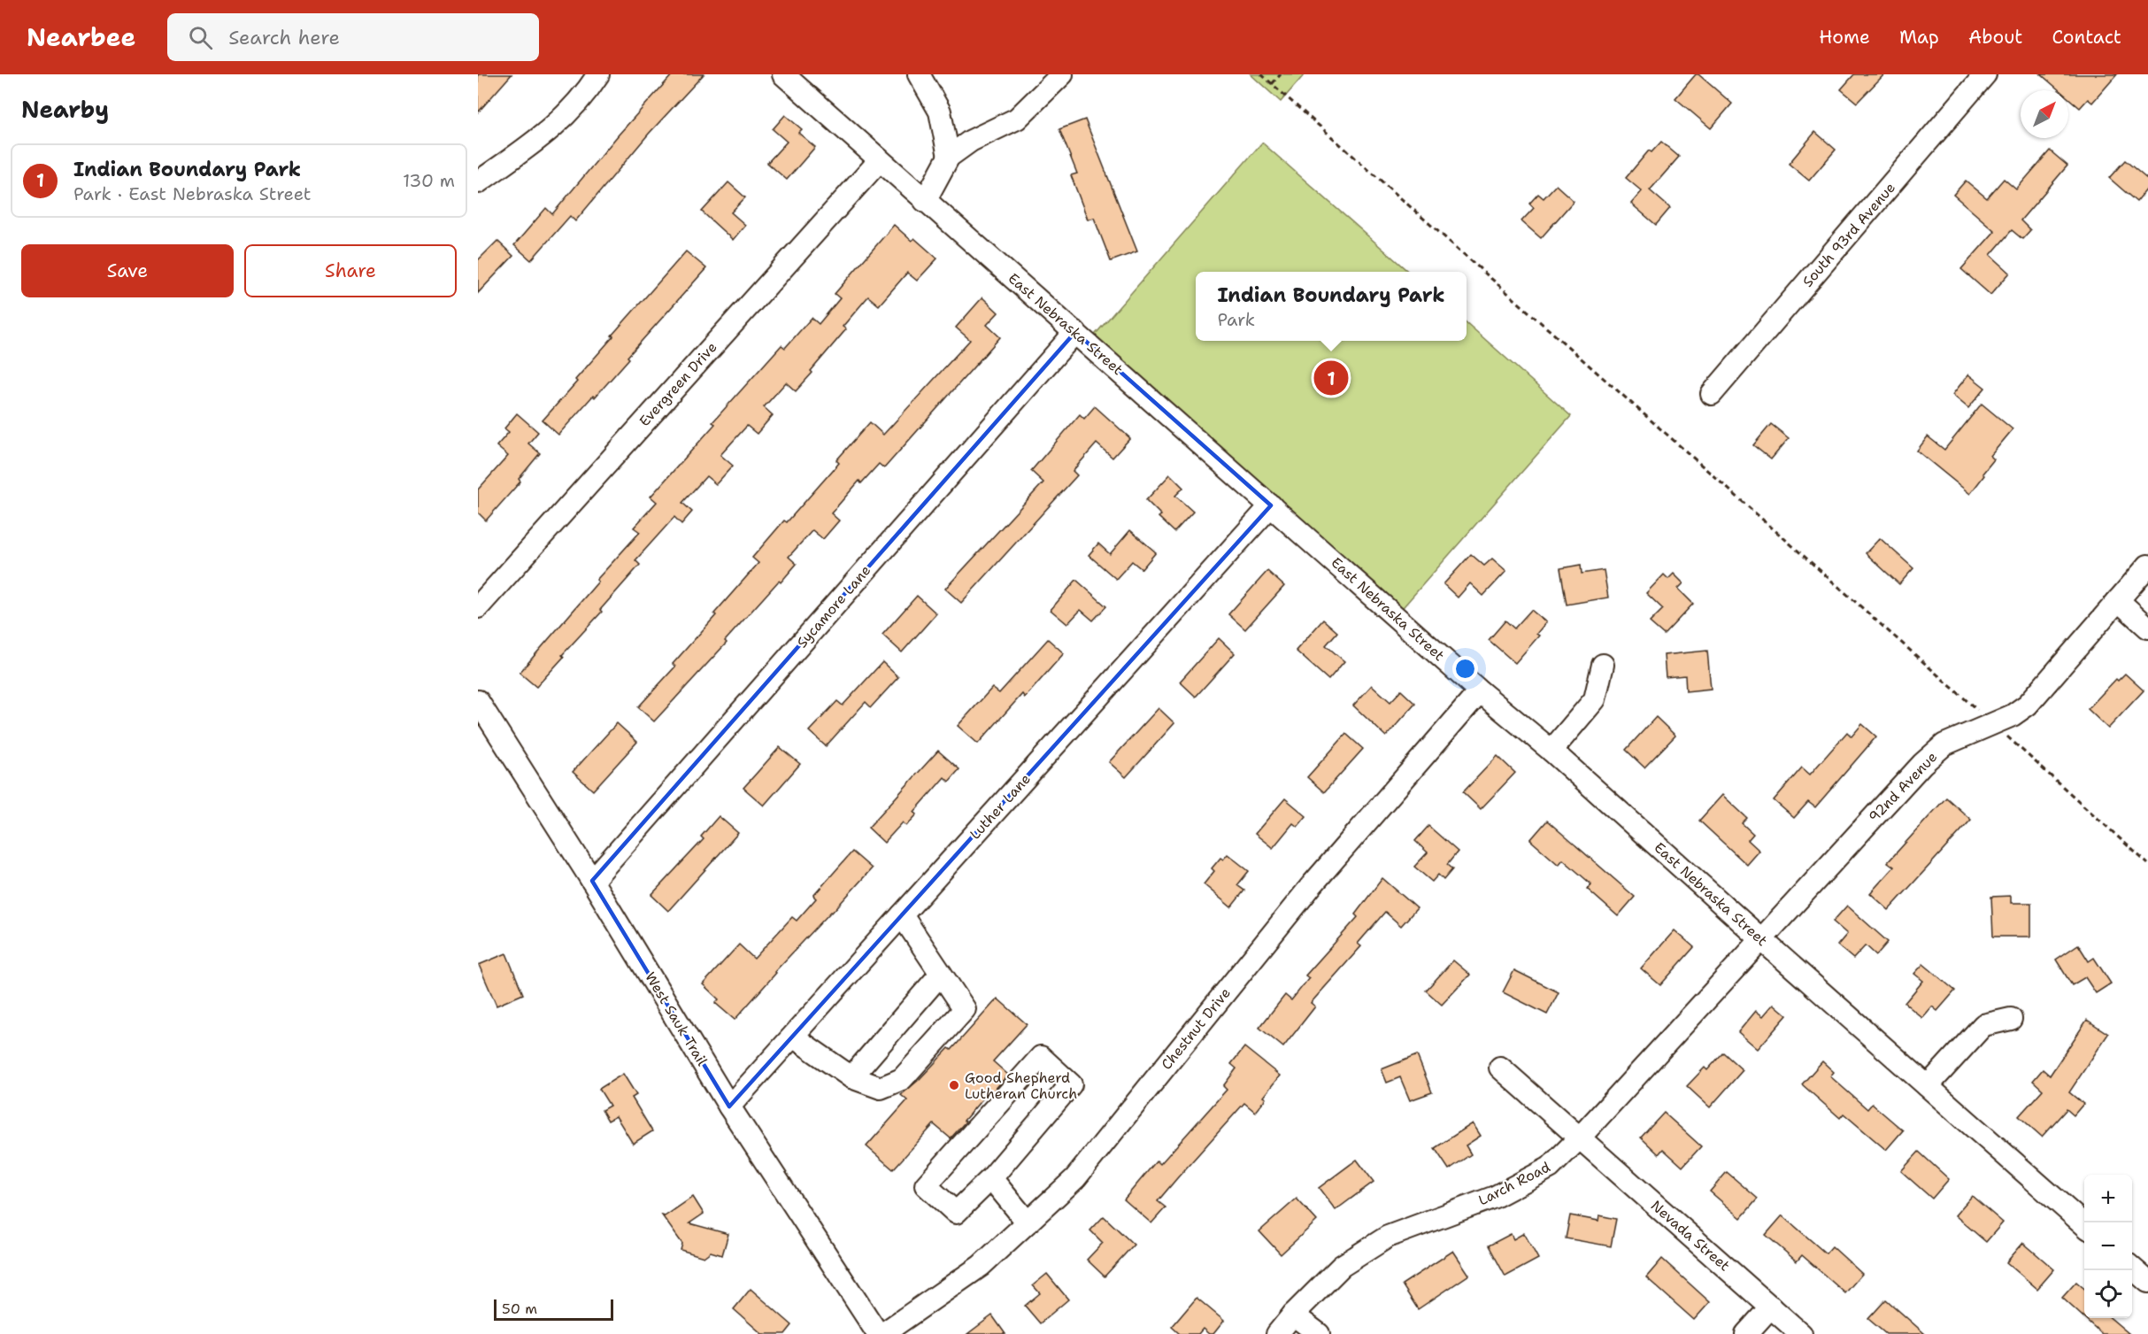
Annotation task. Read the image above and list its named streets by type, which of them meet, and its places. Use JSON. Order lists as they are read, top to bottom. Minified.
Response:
{"streets":{"street":["South 93rd Avenue","East Nebraska Street","Evergreen Drive","Sycamore Lane","92nd Avenue","Luther Lane","West Sauk Trail","Chestnut Drive","Larch Road","Nevada Street"]},"crossings":[["East Nebraska Street","Evergreen Drive"],["East Nebraska Street","Sycamore Lane"],["East Nebraska Street","92nd Avenue"],["East Nebraska Street","Luther Lane"],["East Nebraska Street","Chestnut Drive"],["East Nebraska Street","Larch Road"],["Sycamore Lane","West Sauk Trail"],["92nd Avenue","Larch Road"],["Luther Lane","West Sauk Trail"],["Larch Road","Nevada Street"]],"places":["Good Shepherd Lutheran Church"],"scale_bar":"50 m","north":"top right","page":{"header":"Nearbee","search":"Search here","nav":["Home","Map","About","Contact"],"heading":"Nearby","list":[{"mark":"1","name":"Indian Boundary Park","note":"Park · East Nebraska Street","value":"130 m"}],"buttons":["Save","Share"],"popup":["Indian Boundary Park","Park"],"pins":"1","map_buttons":["+","−"],"scale":"50 m"}}
